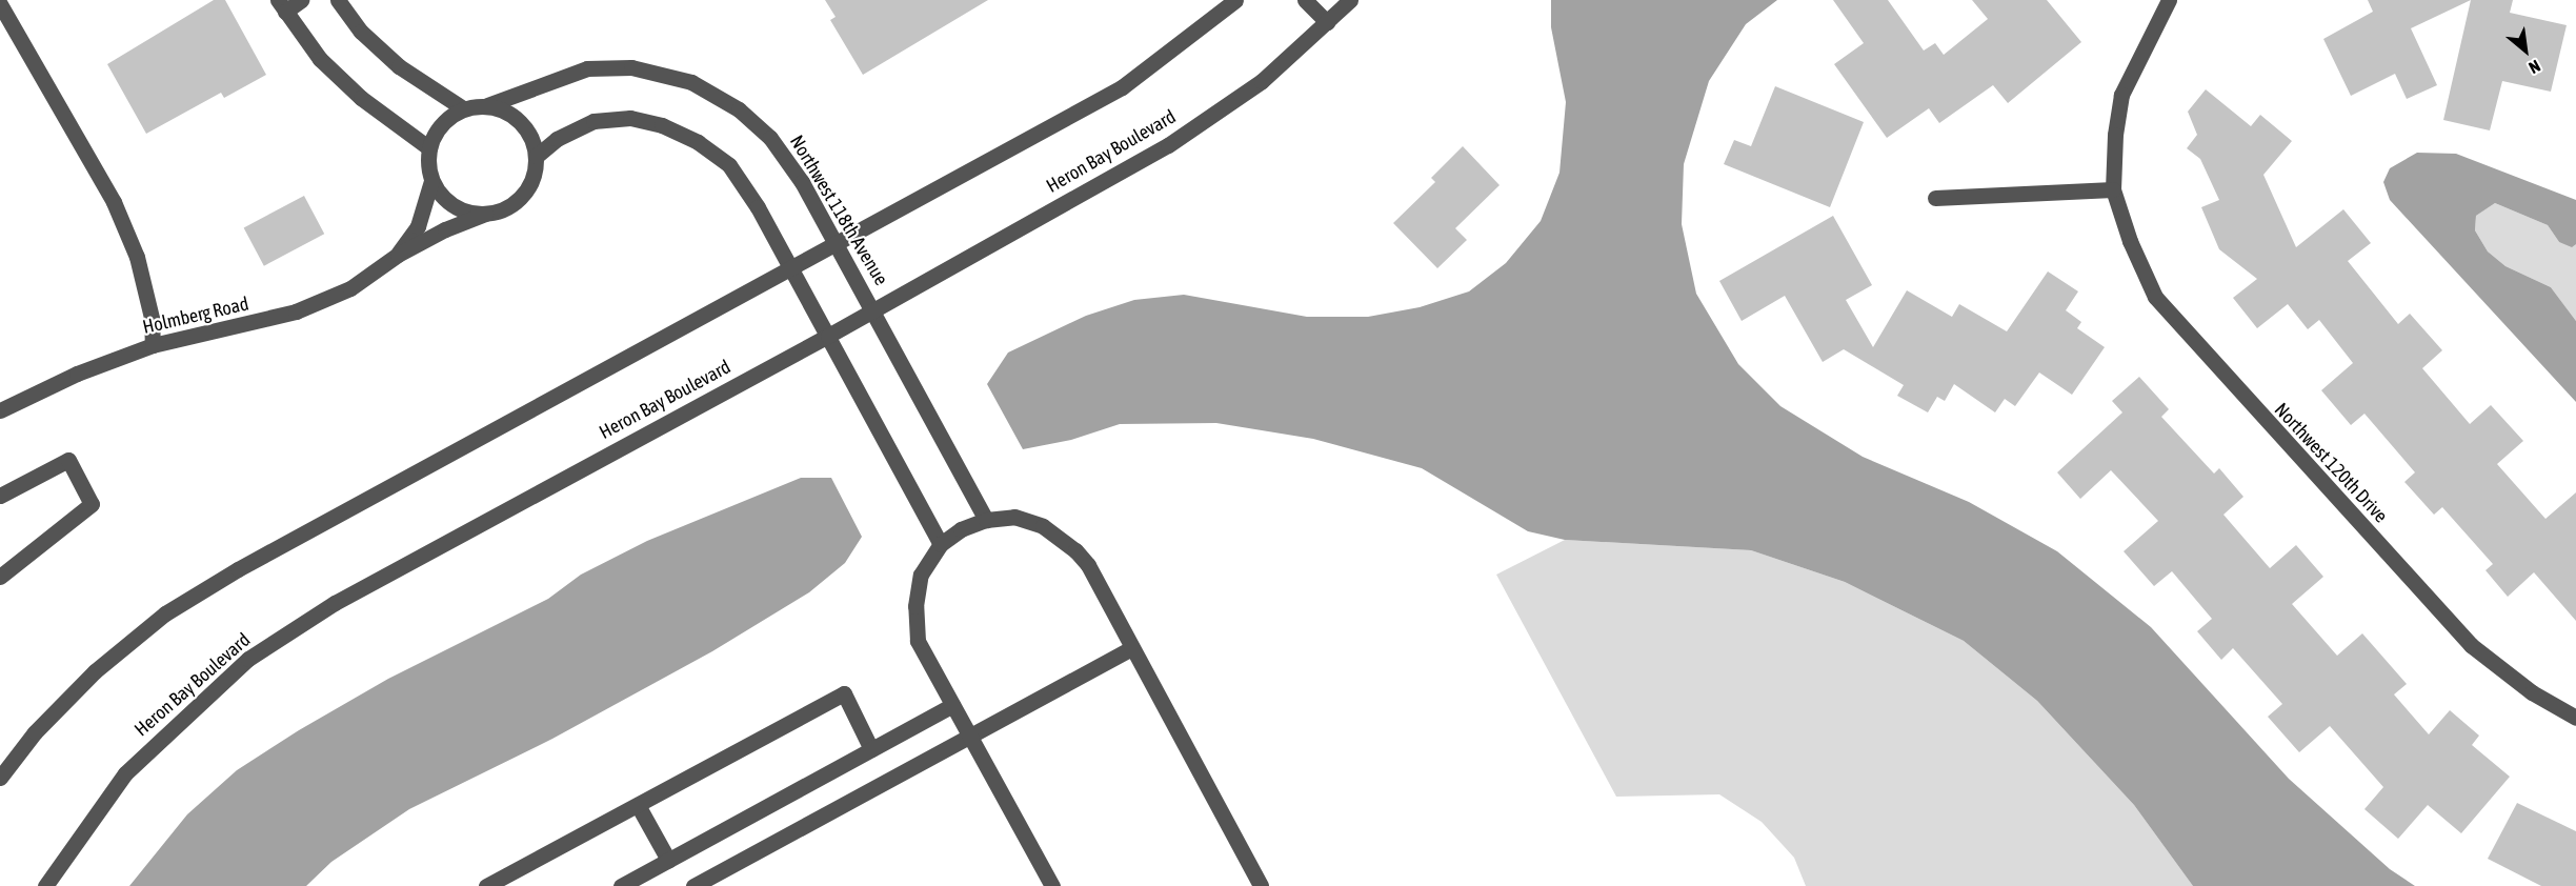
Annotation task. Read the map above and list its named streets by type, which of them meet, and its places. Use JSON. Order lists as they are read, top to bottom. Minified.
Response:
{"streets":{"street":["Heron Bay Boulevard","Northwest 118th Avenue","Holmberg Road","Northwest 120th Drive"]},"crossings":[["Heron Bay Boulevard","Northwest 118th Avenue"],["Northwest 118th Avenue","Holmberg Road"]],"north":"bottom right"}
